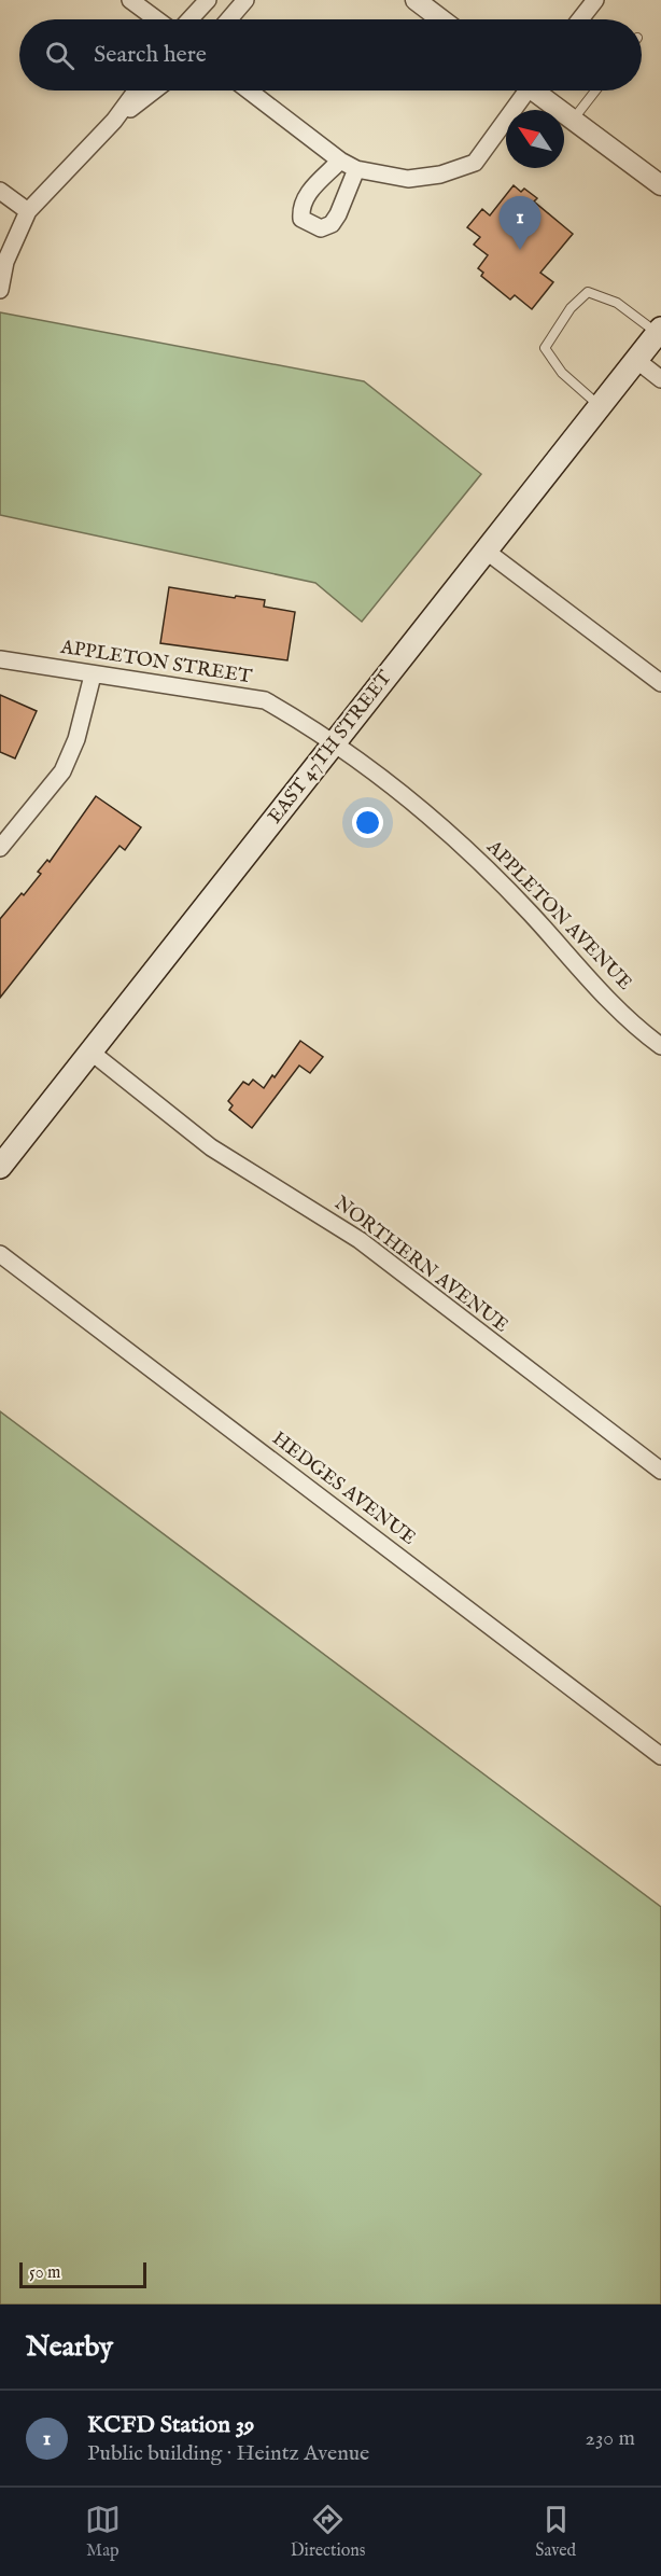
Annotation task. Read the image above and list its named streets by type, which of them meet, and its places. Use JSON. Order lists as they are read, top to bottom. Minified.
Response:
{"streets":{"main road":["EAST 47TH STREET"],"street":["APPLETON STREET","APPLETON AVENUE","NORTHERN AVENUE","HEDGES AVENUE"]},"crossings":[["APPLETON STREET","EAST 47TH STREET"],["APPLETON STREET","APPLETON AVENUE"],["EAST 47TH STREET","APPLETON AVENUE"],["EAST 47TH STREET","NORTHERN AVENUE"]],"scale_bar":"50 m","north":"top left","page":{"search":"Search here","pins":"1","scale":"50 m","heading":"Nearby","list":[{"mark":"1","name":"KCFD Station 39","note":"Public building · Heintz Avenue","value":"230 m"}],"nav":["Map","Directions","Saved"]}}
